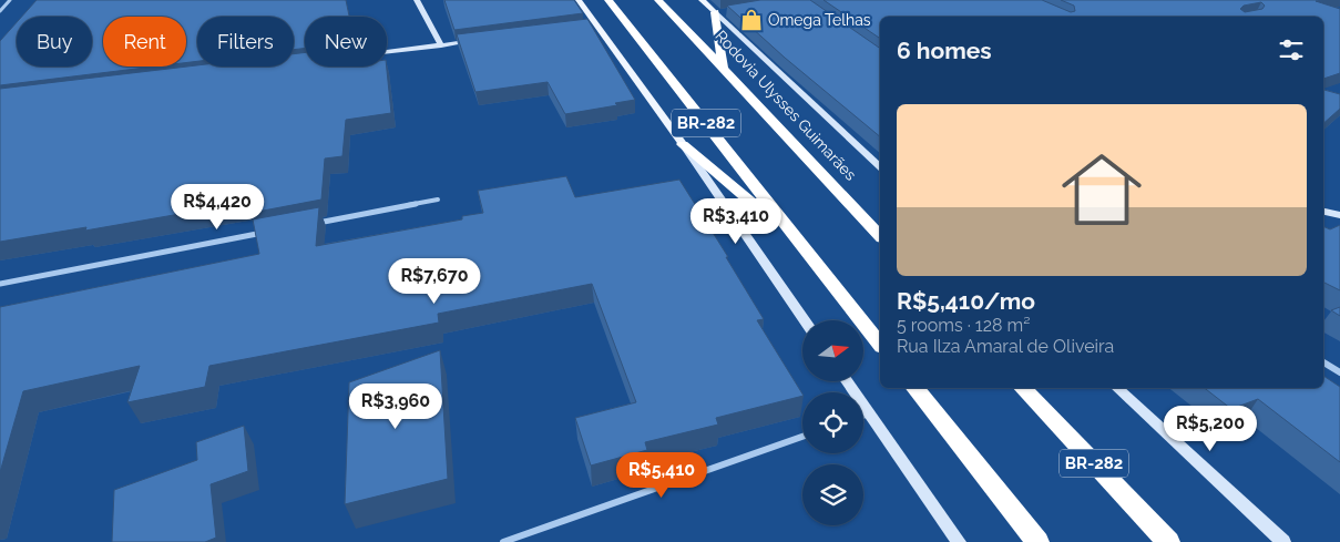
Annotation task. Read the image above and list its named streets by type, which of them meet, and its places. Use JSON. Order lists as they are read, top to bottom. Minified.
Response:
{"streets":{"highway":["Rodovia Ulysses Guimarães","BR-282"]},"places":{"shop":["Omega Telhas"]},"north":"right","page":{"chip":["Buy","Rent","Filters","New"],"heading":"6 homes","list":[{"name":"R$5,410/mo","note":"5 rooms · 128 m² · Rua Ilza Amaral de Oliveira"}],"price":["R$4,420","R$3,410","R$7,670","R$3,960","R$5,200","R$5,410"]}}
